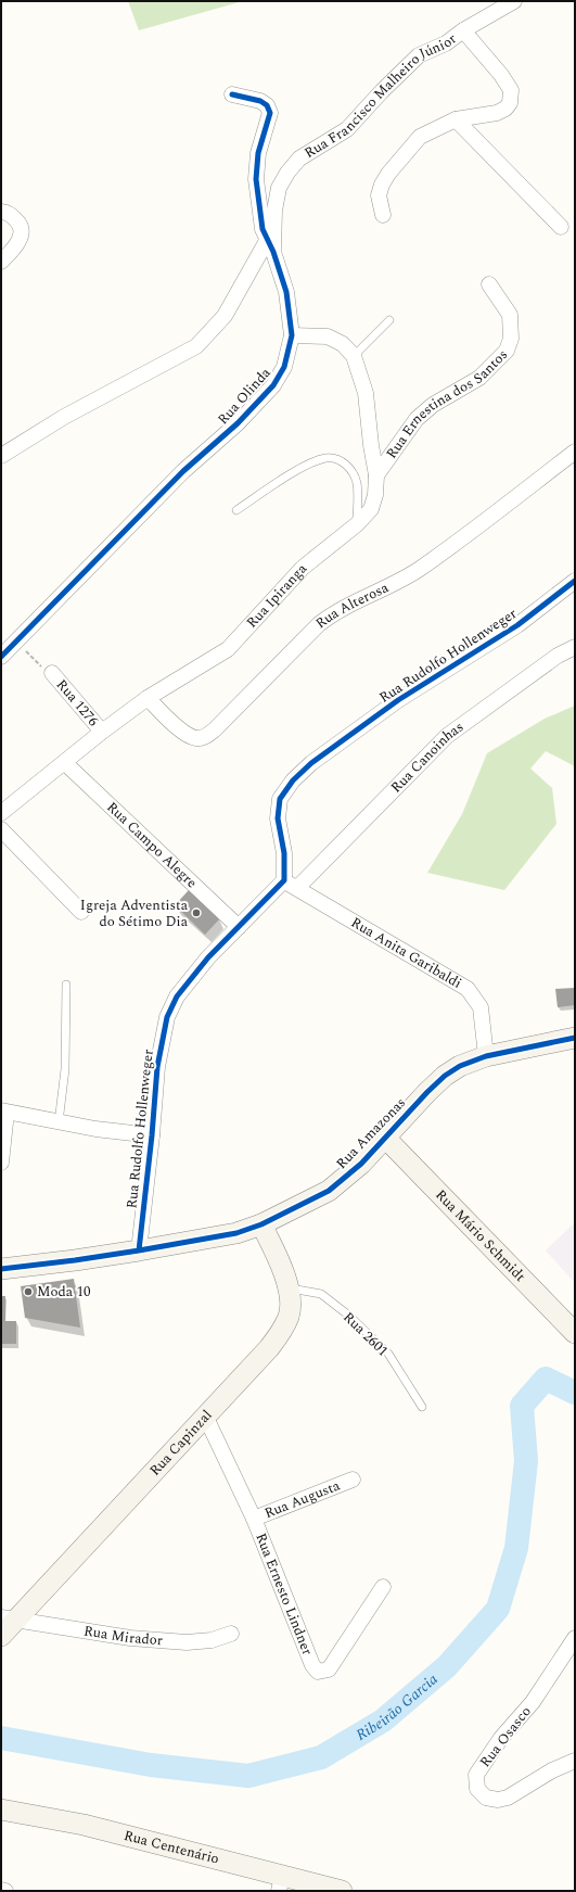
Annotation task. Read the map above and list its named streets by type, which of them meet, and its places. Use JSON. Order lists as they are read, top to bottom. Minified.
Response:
{"streets":{"street":["Rua Francisco Malheiro Júnior","Rua Olinda","Rua Ernestina dos Santos","Rua Ipiranga","Rua Alterosa","Rua Rudolfo Hollenweger","Rua 1276","Rua Canoinhas","Rua Campo Alegre","Rua Anita Garibaldi","Rua Amazonas","Rua Mário Schmidt","Rua Capinzal","Rua Augusta","Rua Ernesto Lindner","Rua Mirador","Rua Osasco","Rua Centenário"],"lane":["Rua 2601"]},"crossings":[["Rua Francisco Malheiro Júnior","Rua Olinda"],["Rua Olinda","Rua Ipiranga"],["Rua Ernestina dos Santos","Rua Ipiranga"],["Rua Ipiranga","Rua Alterosa"],["Rua Ipiranga","Rua 1276"],["Rua Ipiranga","Rua Campo Alegre"],["Rua Rudolfo Hollenweger","Rua Canoinhas"],["Rua Rudolfo Hollenweger","Rua Campo Alegre"],["Rua Rudolfo Hollenweger","Rua Anita Garibaldi"],["Rua Rudolfo Hollenweger","Rua Amazonas"],["Rua Canoinhas","Rua Anita Garibaldi"],["Rua Anita Garibaldi","Rua Amazonas"],["Rua Amazonas","Rua Mário Schmidt"],["Rua Amazonas","Rua Capinzal"],["Rua 2601","Rua Capinzal"],["Rua Capinzal","Rua Ernesto Lindner"],["Rua Capinzal","Rua Mirador"],["Rua Augusta","Rua Ernesto Lindner"]],"water":["Ribeirão Garcia"],"places":["Igreja Adventista do Sétimo Dia","Moda 10"]}
